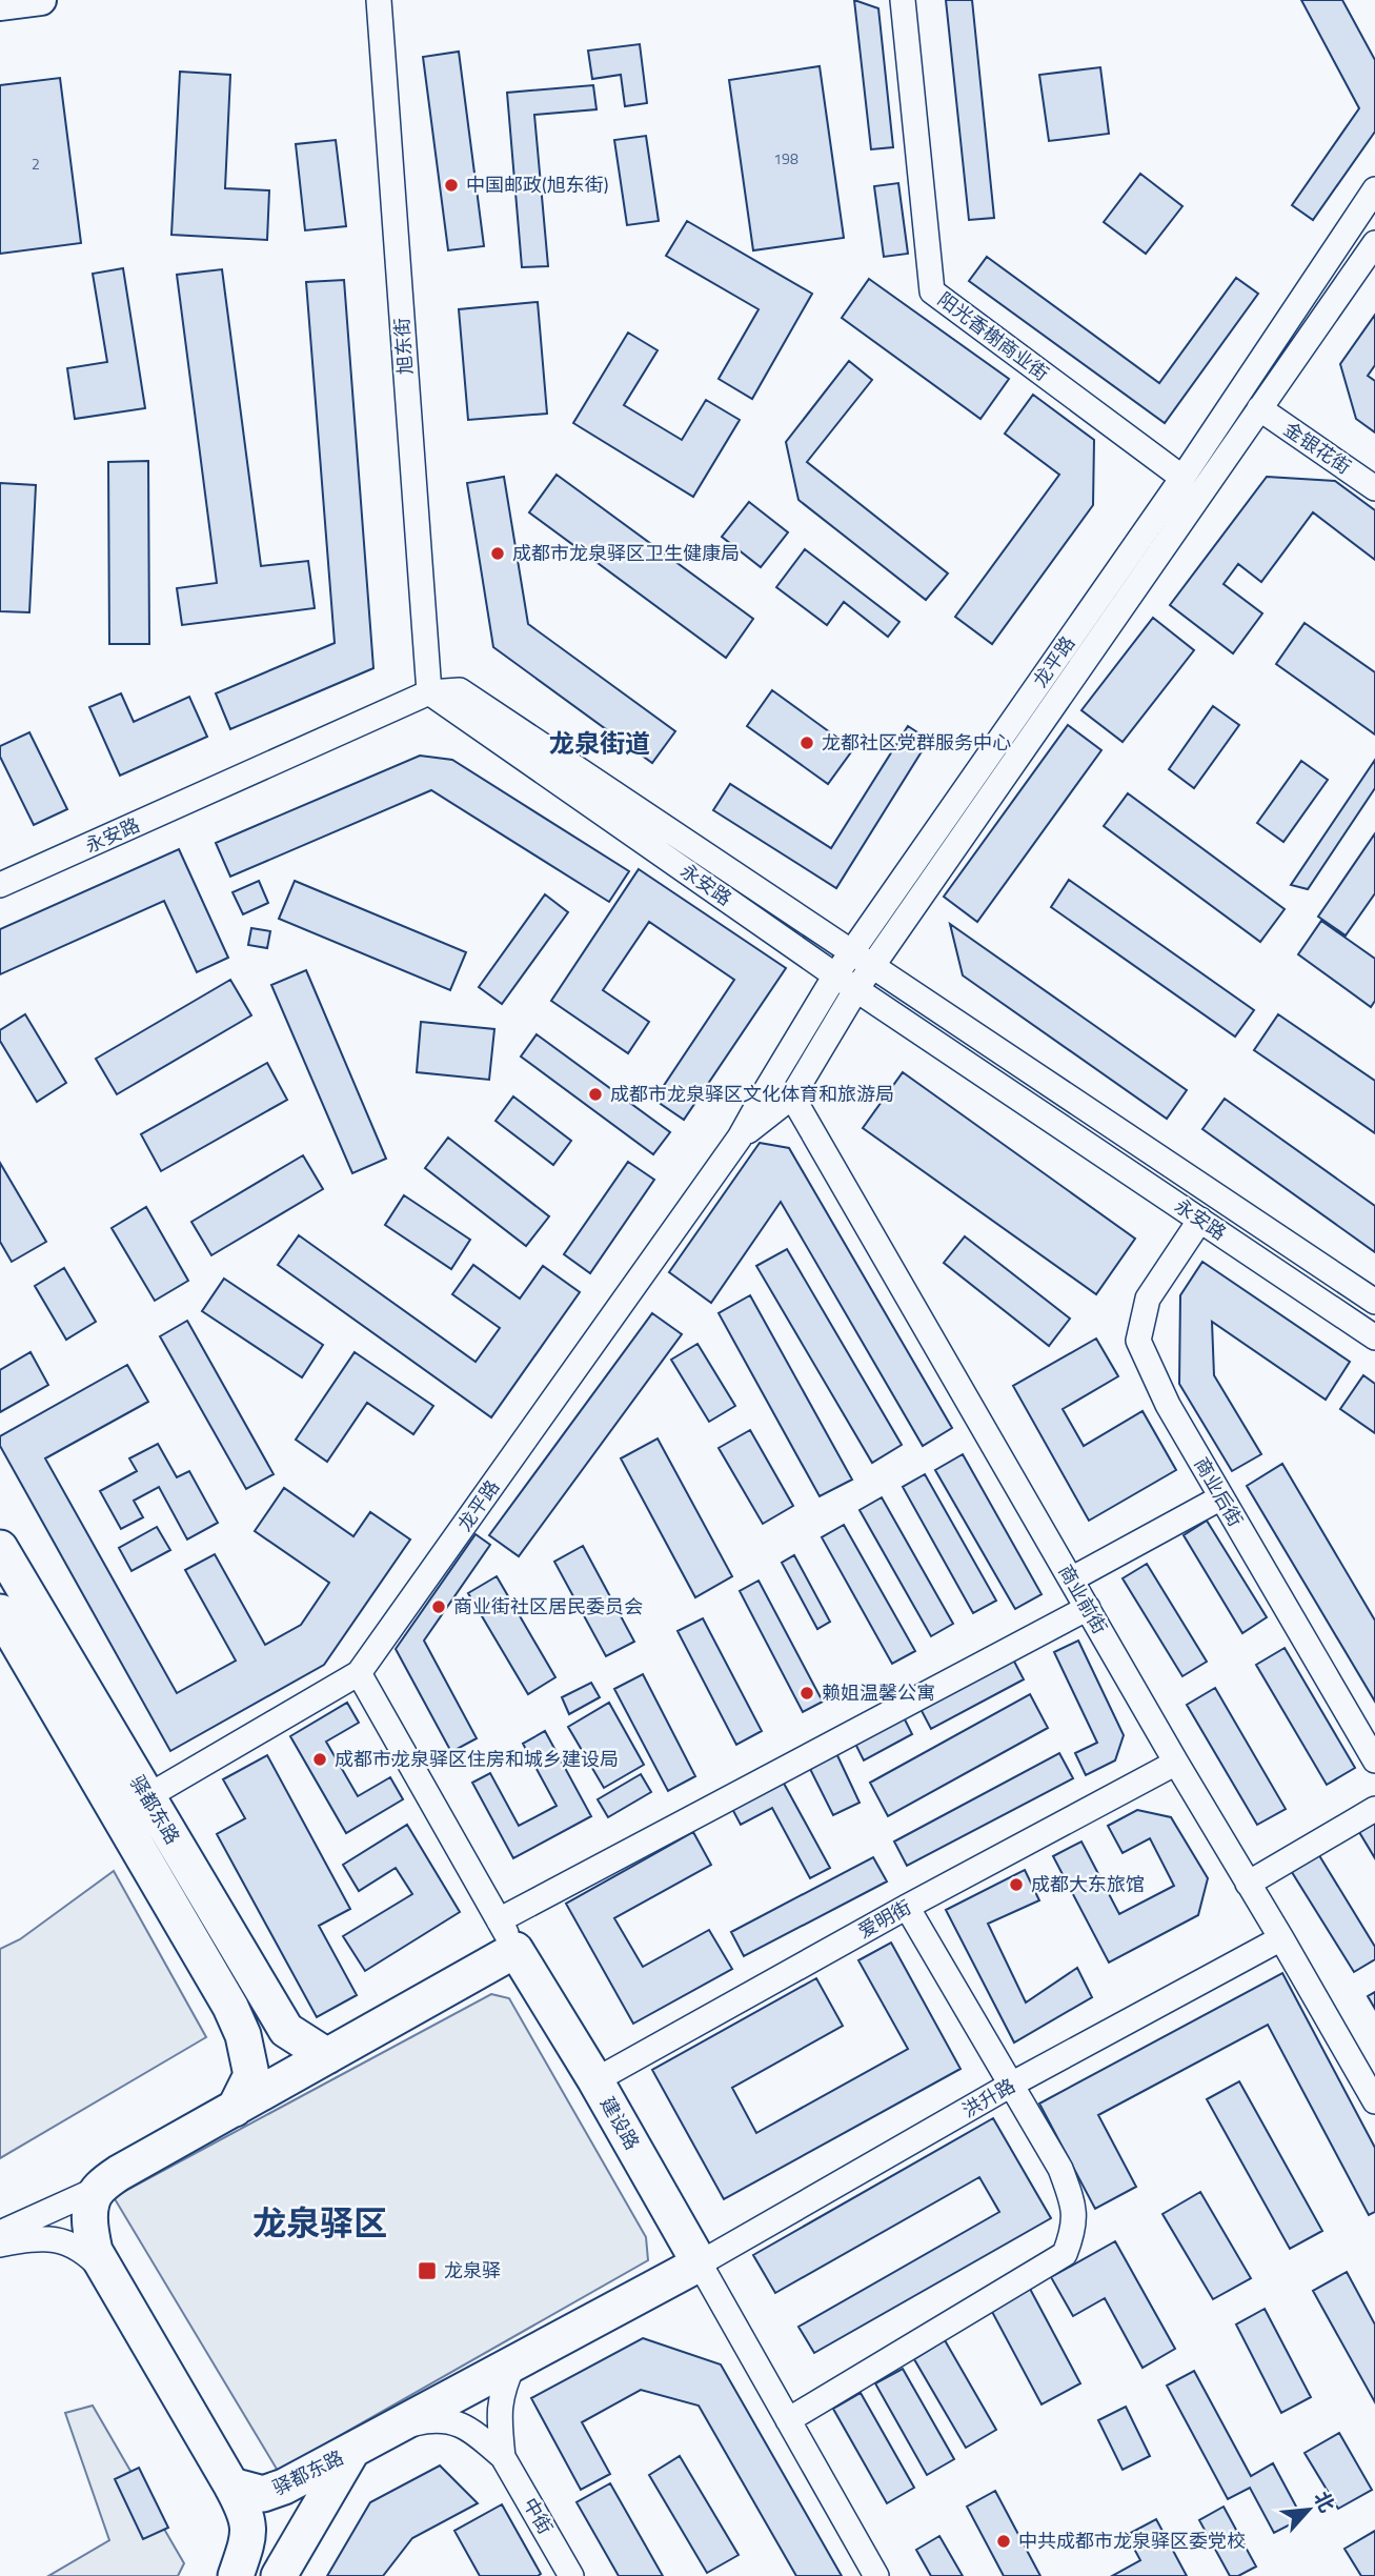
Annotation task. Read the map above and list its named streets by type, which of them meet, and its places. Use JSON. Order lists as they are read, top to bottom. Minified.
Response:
{"streets":{"highway":["驿都东路","建设路"],"street":["阳光香榭商业街","旭东街","金银花街","龙平路","永安路","商业后街","商业前街","爱明街","洪升路","中街"]},"crossings":[["阳光香榭商业街","龙平路"],["旭东街","永安路"],["金银花街","龙平路"],["龙平路","永安路"],["龙平路","商业前街"],["龙平路","驿都东路"],["龙平路","建设路"],["永安路","商业后街"],["商业前街","爱明街"],["商业前街","洪升路"],["驿都东路","洪升路"],["驿都东路","建设路"],["爱明街","建设路"],["洪升路","建设路"]],"districts":["龙泉街道","龙泉驿区"],"places":{"other":["中国邮政(旭东街)","成都市龙泉驿区卫生健康局","龙都社区党群服务中心","成都市龙泉驿区文化体育和旅游局","商业街社区居民委员会","赖姐温馨公寓","成都市龙泉驿区住房和城乡建设局","成都大东旅馆","中共成都市龙泉驿区委党校"],"transit":["龙泉驿"]},"house_numbers":["198","2"],"north":"top right"}
